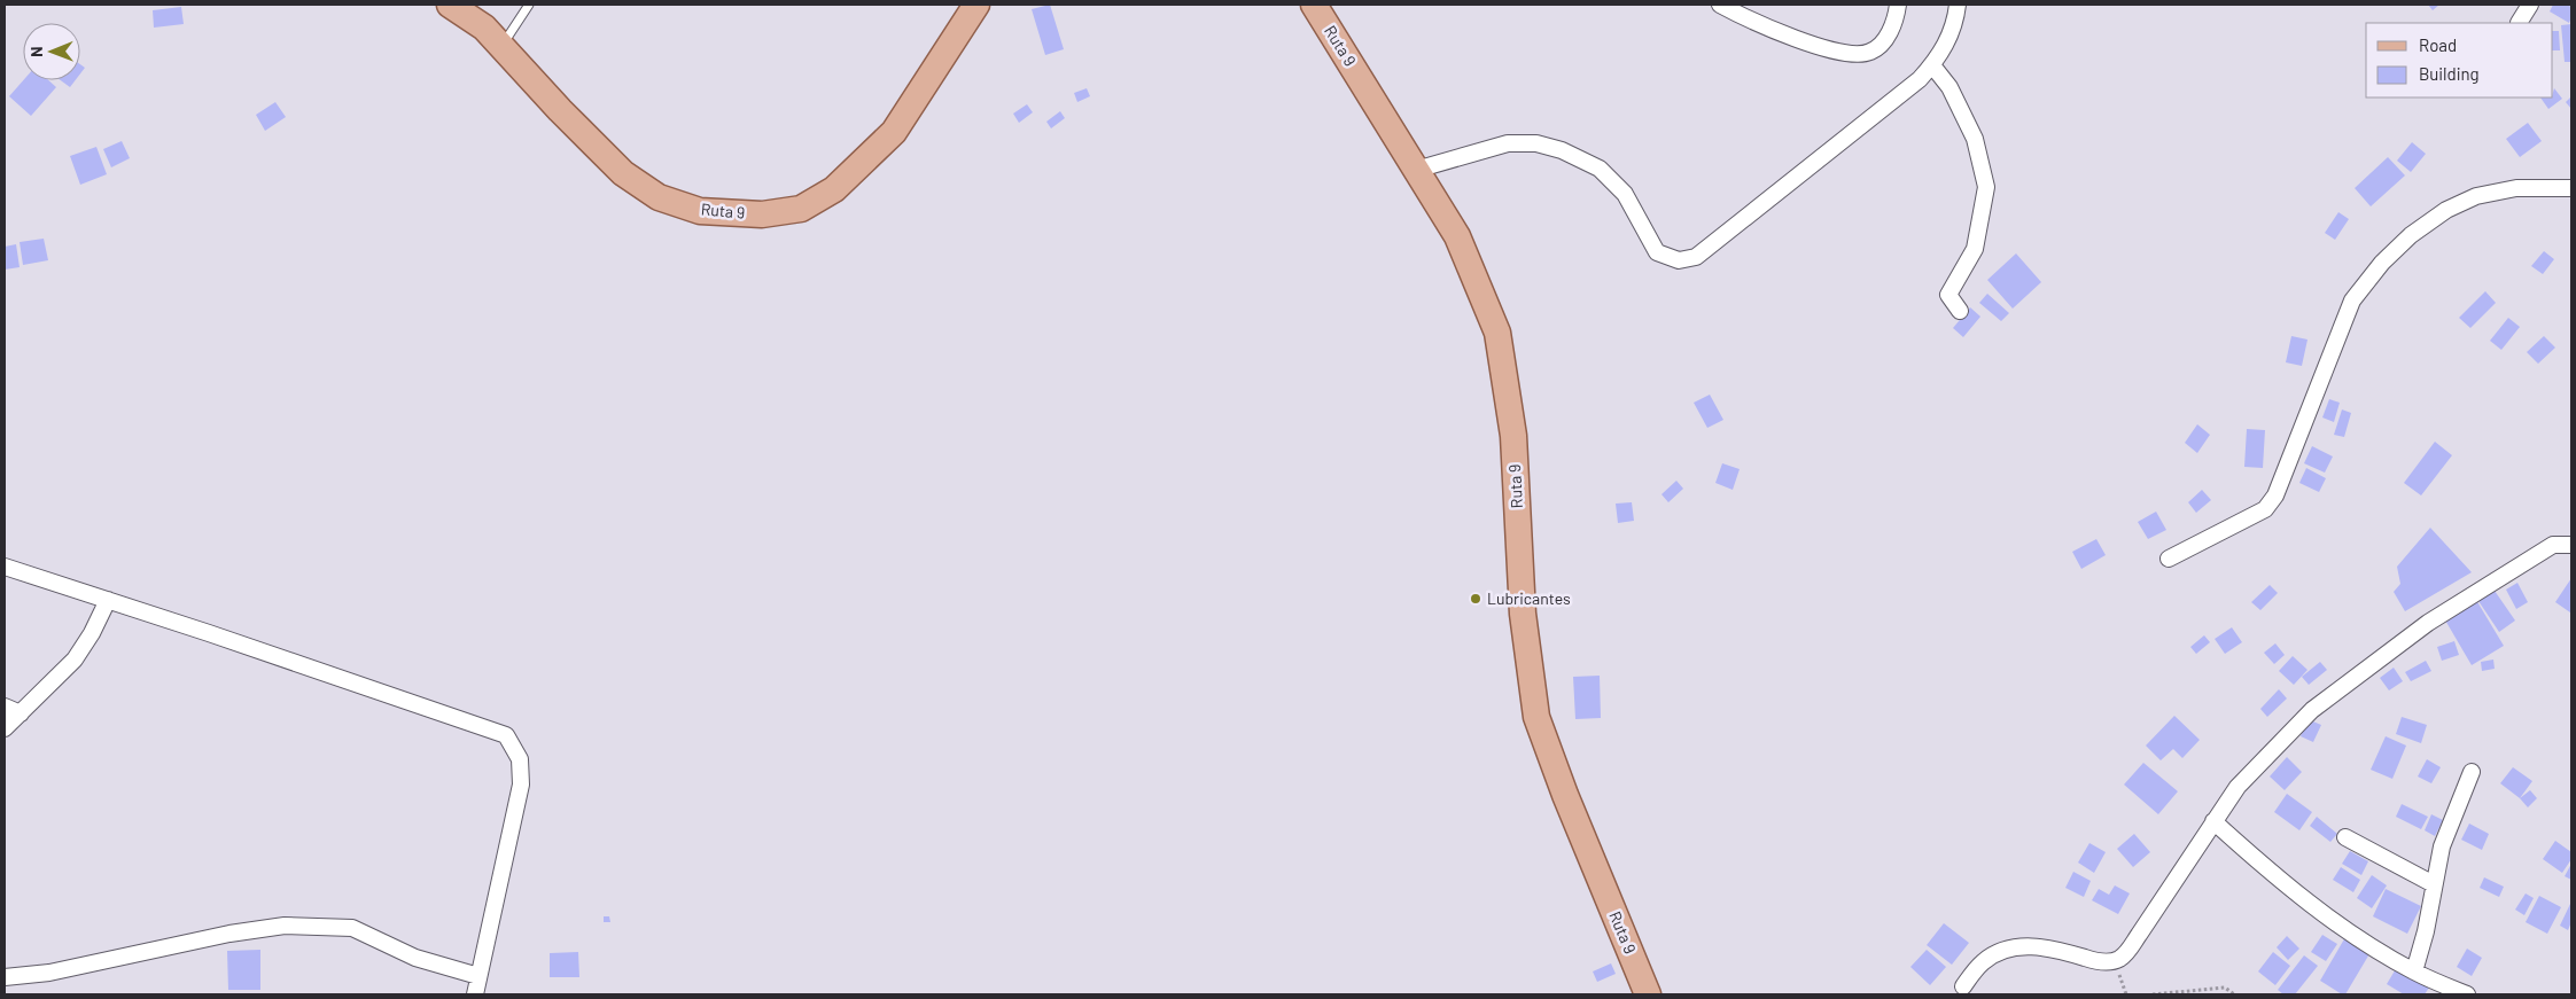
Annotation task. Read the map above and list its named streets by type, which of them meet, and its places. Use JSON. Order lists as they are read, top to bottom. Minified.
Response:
{"streets":{"main road":["Ruta 9"]},"places":["Lubricantes"],"legend":["Road","Building"],"north":"left"}
